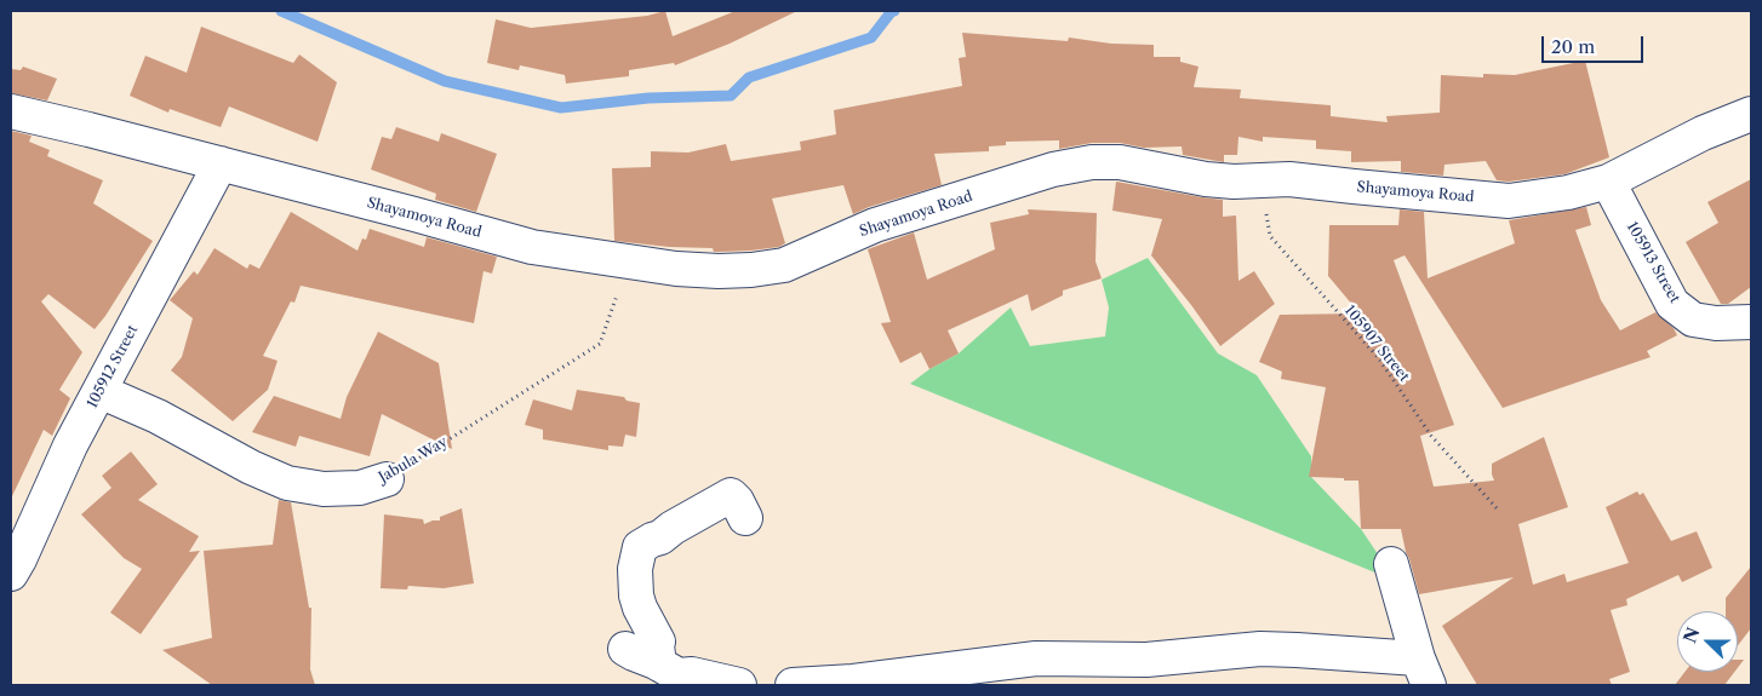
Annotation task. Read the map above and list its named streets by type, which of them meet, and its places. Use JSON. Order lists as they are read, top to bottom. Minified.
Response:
{"streets":{"street":["Shayamoya Road","105913 Street","105912 Street","Jabula Way"],"path":["105907 Street"]},"crossings":[["Shayamoya Road","105913 Street"],["Shayamoya Road","105907 Street"],["Shayamoya Road","105912 Street"],["Shayamoya Road","Jabula Way"],["105912 Street","Jabula Way"]],"scale_bar":"20 m","north":"left"}
